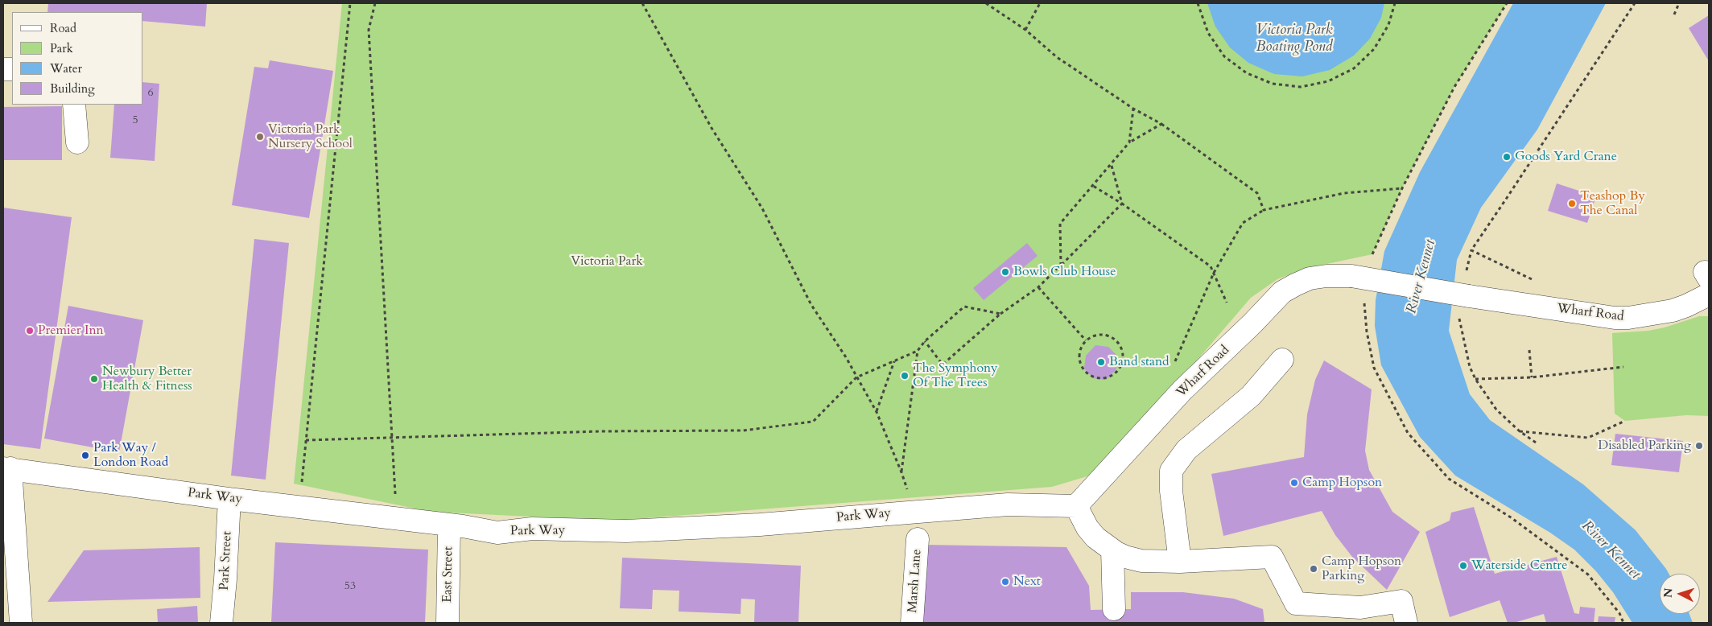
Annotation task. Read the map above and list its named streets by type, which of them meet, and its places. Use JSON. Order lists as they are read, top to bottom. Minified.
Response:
{"streets":{"street":["Wharf Road","Park Way","Park Street","East Street","Marsh Lane"]},"crossings":[["Wharf Road","Park Way"],["Park Way","Park Street"],["Park Way","East Street"]],"water":["Victoria Park Boating Pond","River Kennet"],"parks":["Victoria Park"],"places":["Victoria Park Nursery School","Goods Yard Crane","Teashop By The Canal","Bowls Club House","Premier Inn","Band stand","The Symphony Of The Trees","Newbury Better Health & Fitness","Disabled Parking","Park Way / London Road","Camp Hopson","Waterside Centre","Camp Hopson Parking","Next"],"house_numbers":["6","5","53"],"legend":["Road","Park","Water","Building"],"north":"left"}
